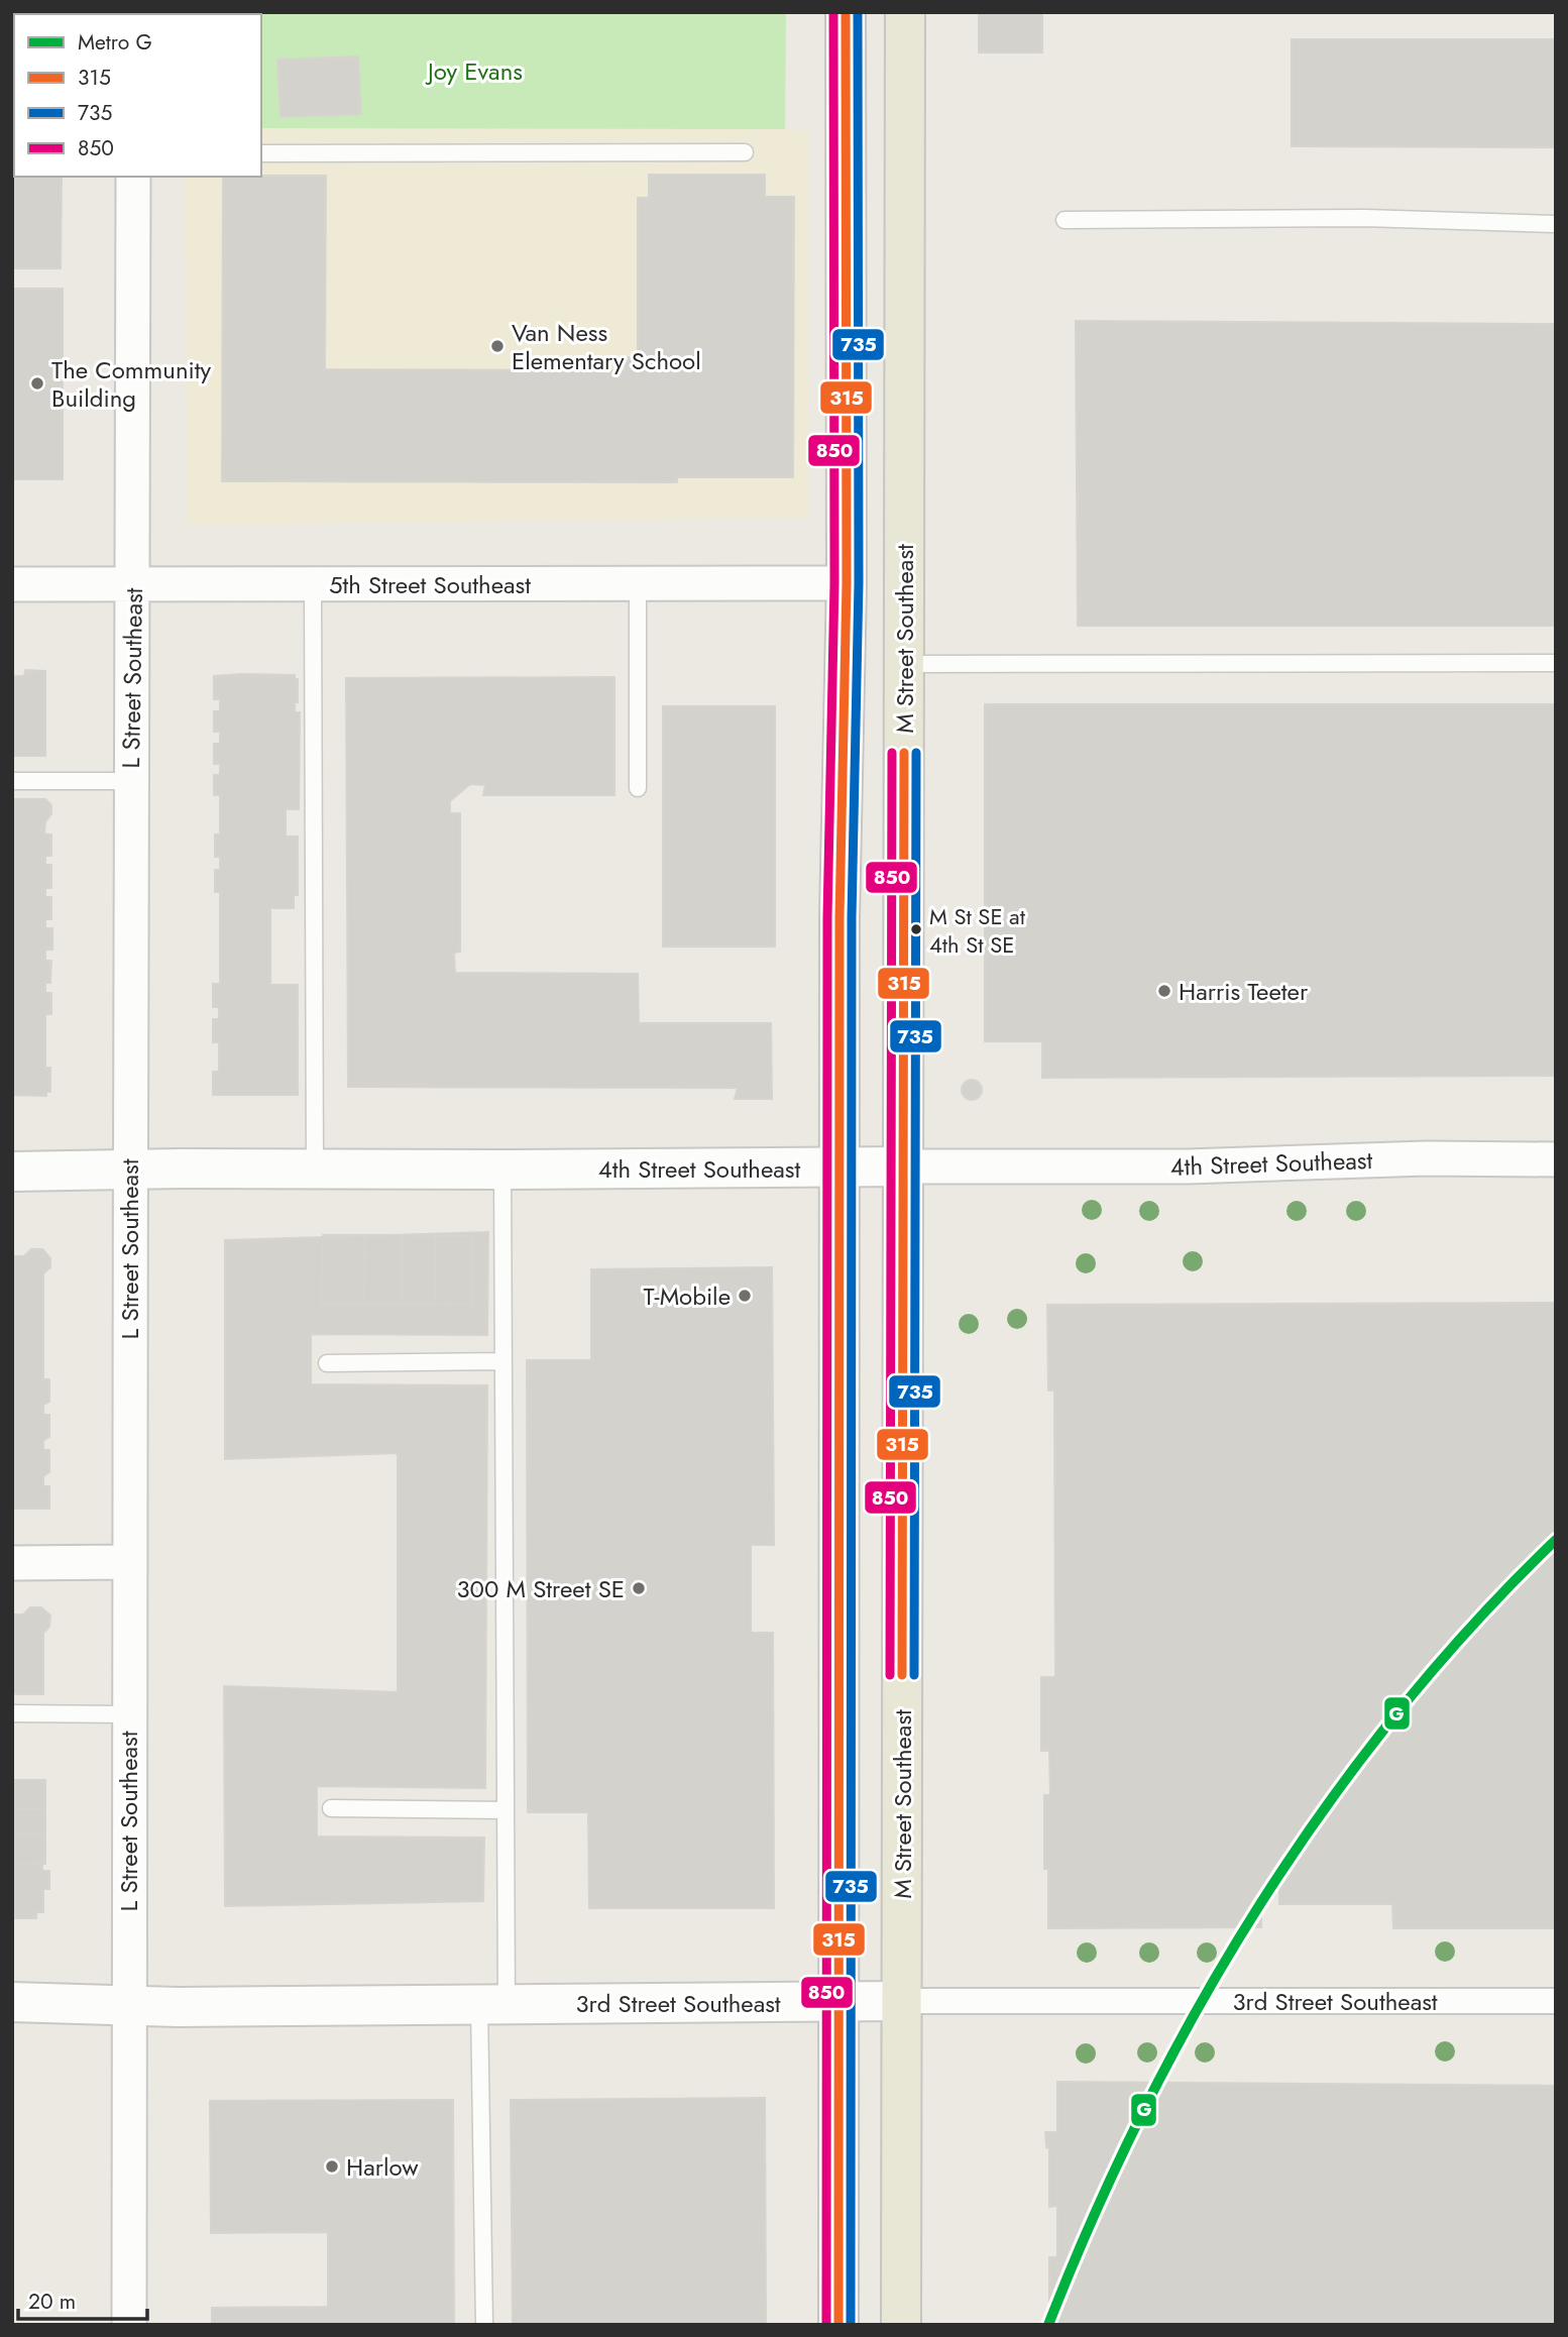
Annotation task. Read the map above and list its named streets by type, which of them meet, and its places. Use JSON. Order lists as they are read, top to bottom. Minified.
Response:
{"streets":{"main road":["M Street Southeast"],"street":["5th Street Southeast","L Street Southeast","4th Street Southeast","3rd Street Southeast"]},"crossings":[["5th Street Southeast","L Street Southeast"],["M Street Southeast","4th Street Southeast"],["M Street Southeast","3rd Street Southeast"],["L Street Southeast","4th Street Southeast"],["L Street Southeast","3rd Street Southeast"]],"parks":["Joy Evans"],"places":["Van Ness Elementary School","The Community Building","M St SE at 4th St SE","Harris Teeter","T-Mobile","300 M Street SE","Harlow"],"lines":["transit line 315","transit line 735","transit line 850","metro line G"],"legend":["Metro G","315","735","850"],"scale_bar":"20 m"}
